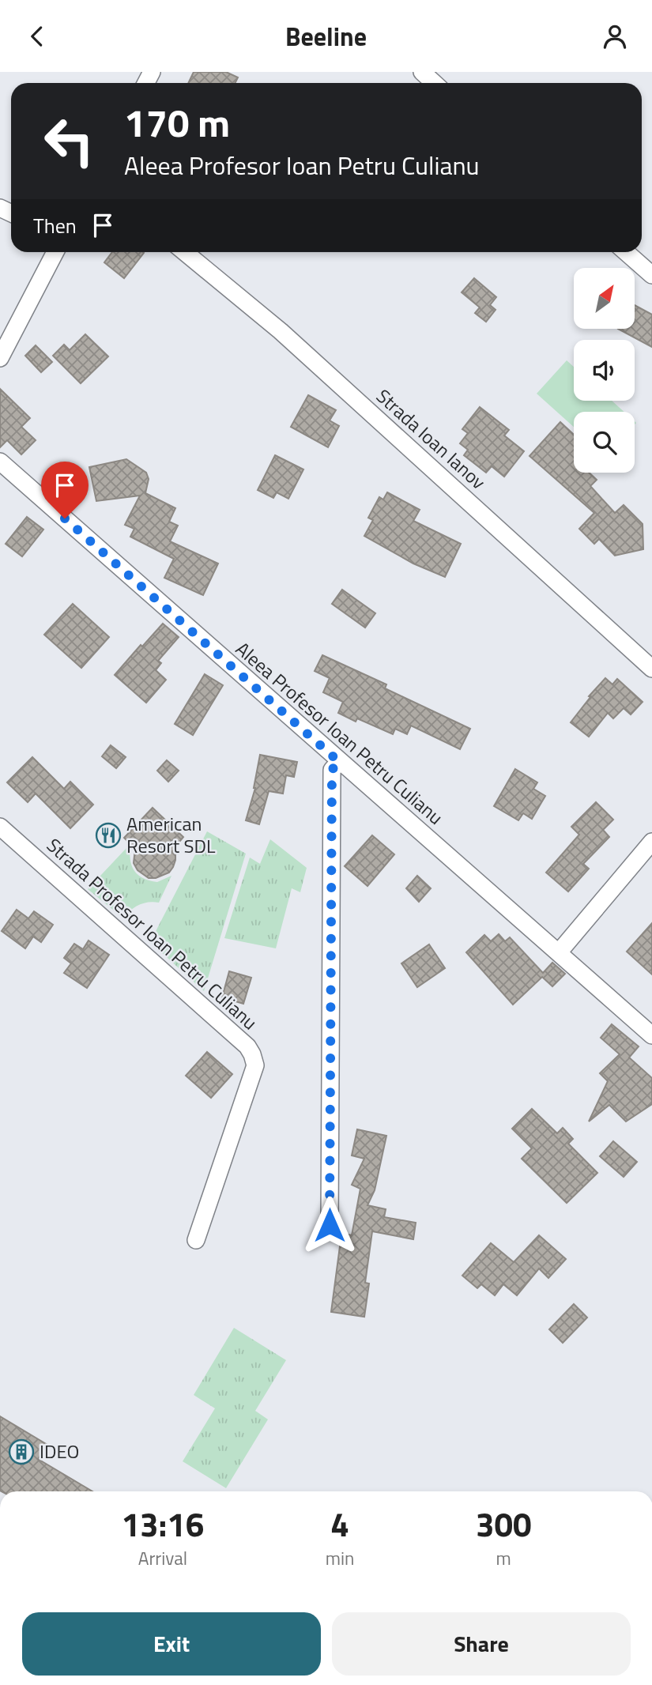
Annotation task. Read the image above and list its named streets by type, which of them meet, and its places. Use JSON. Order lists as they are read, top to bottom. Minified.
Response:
{"streets":{"street":["Strada Ioan Ianov","Aleea Profesor Ioan Petru Culianu","Strada Profesor Ioan Petru Culianu"]},"places":{"restaurant":["American Resort SDL"],"building":["IDEO"]},"north":"top right","page":{"header":"Beeline","turn":["170 m","Aleea Profesor Ioan Petru Culianu"],"then":"Then","eta":["13:16","Arrival","4","min","300","m"],"buttons":["Exit","Share"]}}
